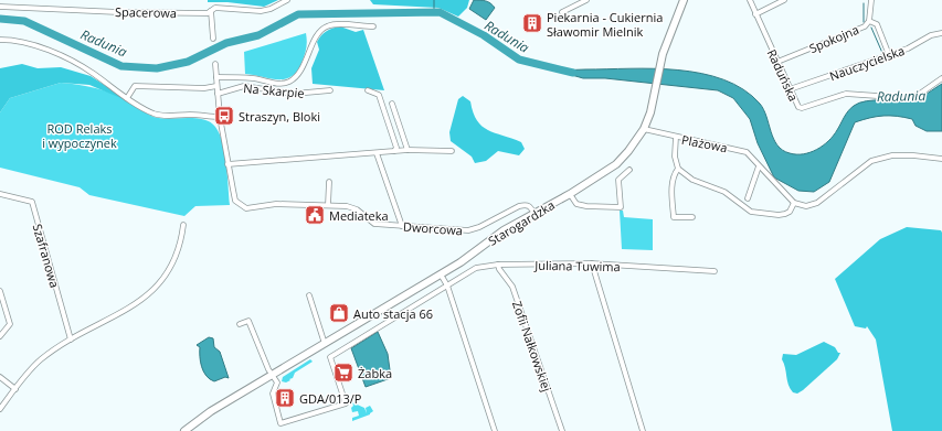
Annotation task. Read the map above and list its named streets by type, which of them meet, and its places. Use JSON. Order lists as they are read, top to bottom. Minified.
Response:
{"streets":{"main road":["Starogardzka"],"street":["Spacerowa","Spokojna","Nauczycielska","Raduńska","Na Skarpie","Plażowa","Dworcowa","Szafranowa","Juliana Tuwima","Zofii Nałkowskiej"]},"crossings":[["Spokojna","Raduńska"],["Nauczycielska","Raduńska"],["Na Skarpie","Dworcowa"],["Plażowa","Starogardzka"],["Starogardzka","Dworcowa"],["Starogardzka","Juliana Tuwima"],["Juliana Tuwima","Zofii Nałkowskiej"]],"water":["Radunia"],"parks":["ROD Relaks i wypoczynek"],"places":{"building":["Piekarnia - Cukiernia Sławomir Mielnik","GDA/013/P"],"bus stop":["Straszyn, Bloki"],"public building":["Mediateka"],"shop":["Auto stacja 66"],"supermarket":["Żabka"]}}
